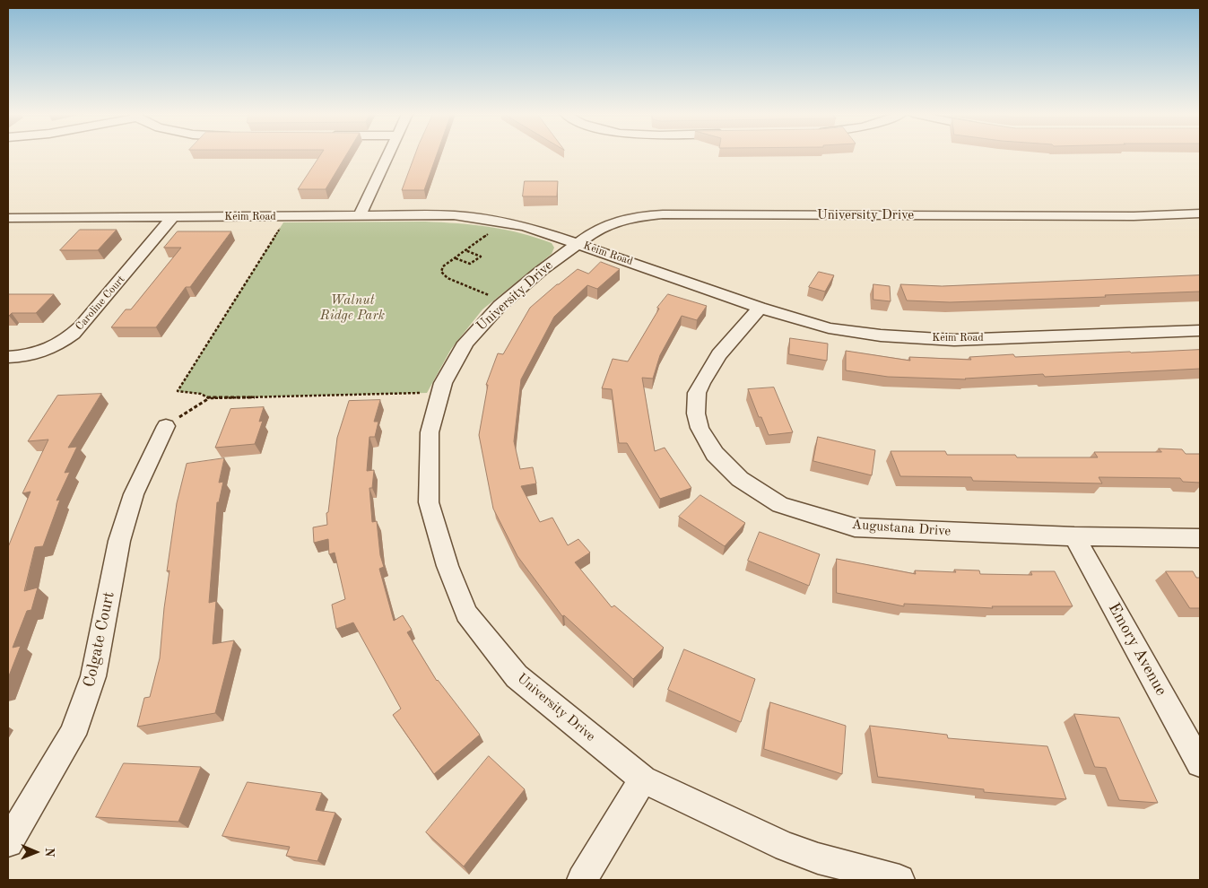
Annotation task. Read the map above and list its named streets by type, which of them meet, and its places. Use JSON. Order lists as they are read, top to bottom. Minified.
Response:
{"streets":{"street":["University Drive","Keim Road","Caroline Court","Augustana Drive","Colgate Court","Emory Avenue"]},"crossings":[["University Drive","Keim Road"],["Keim Road","Caroline Court"],["Keim Road","Augustana Drive"],["Augustana Drive","Emory Avenue"]],"parks":["Walnut Ridge Park"],"north":"right"}
